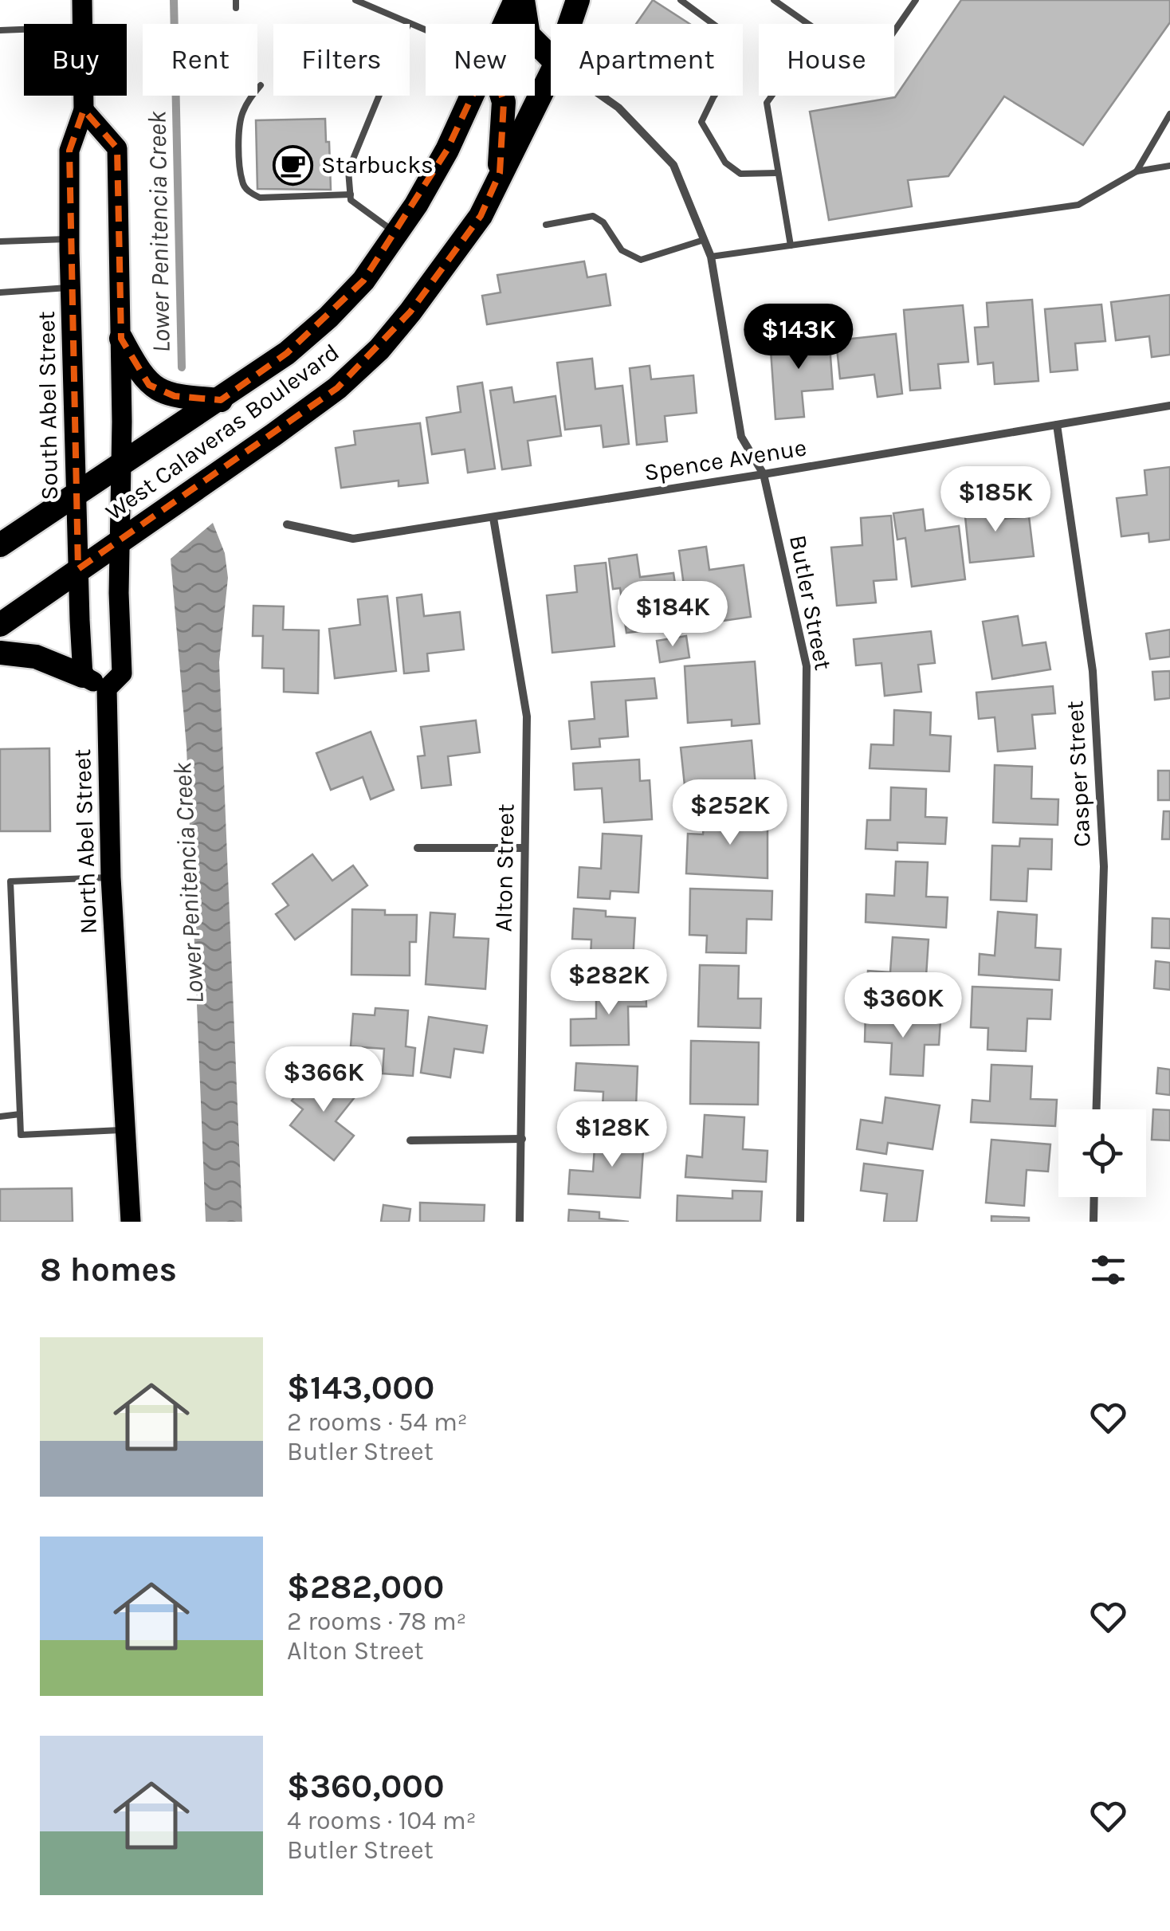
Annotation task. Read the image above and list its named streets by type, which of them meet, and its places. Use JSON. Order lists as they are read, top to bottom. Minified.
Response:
{"streets":{"highway":["West Calaveras Boulevard"],"main road":["South Abel Street","North Abel Street"],"street":["Spence Avenue","Butler Street","Casper Street","Alton Street"]},"crossings":[["South Abel Street","West Calaveras Boulevard"],["West Calaveras Boulevard","North Abel Street"],["Spence Avenue","Butler Street"],["Spence Avenue","Casper Street"],["Spence Avenue","Alton Street"]],"water":["Lower Penitencia Creek"],"places":{"cafe":["Starbucks"]},"page":{"chip":["Buy","Rent","Filters","New","Apartment","House"],"price":["$143K","$185K","$184K","$252K","$282K","$360K","$366K","$128K"],"heading":"8 homes","list":[{"name":"$143,000","note":"2 rooms · 54 m² · Butler Street"},{"name":"$282,000","note":"2 rooms · 78 m² · Alton Street"},{"name":"$360,000","note":"4 rooms · 104 m² · Butler Street"}]}}
